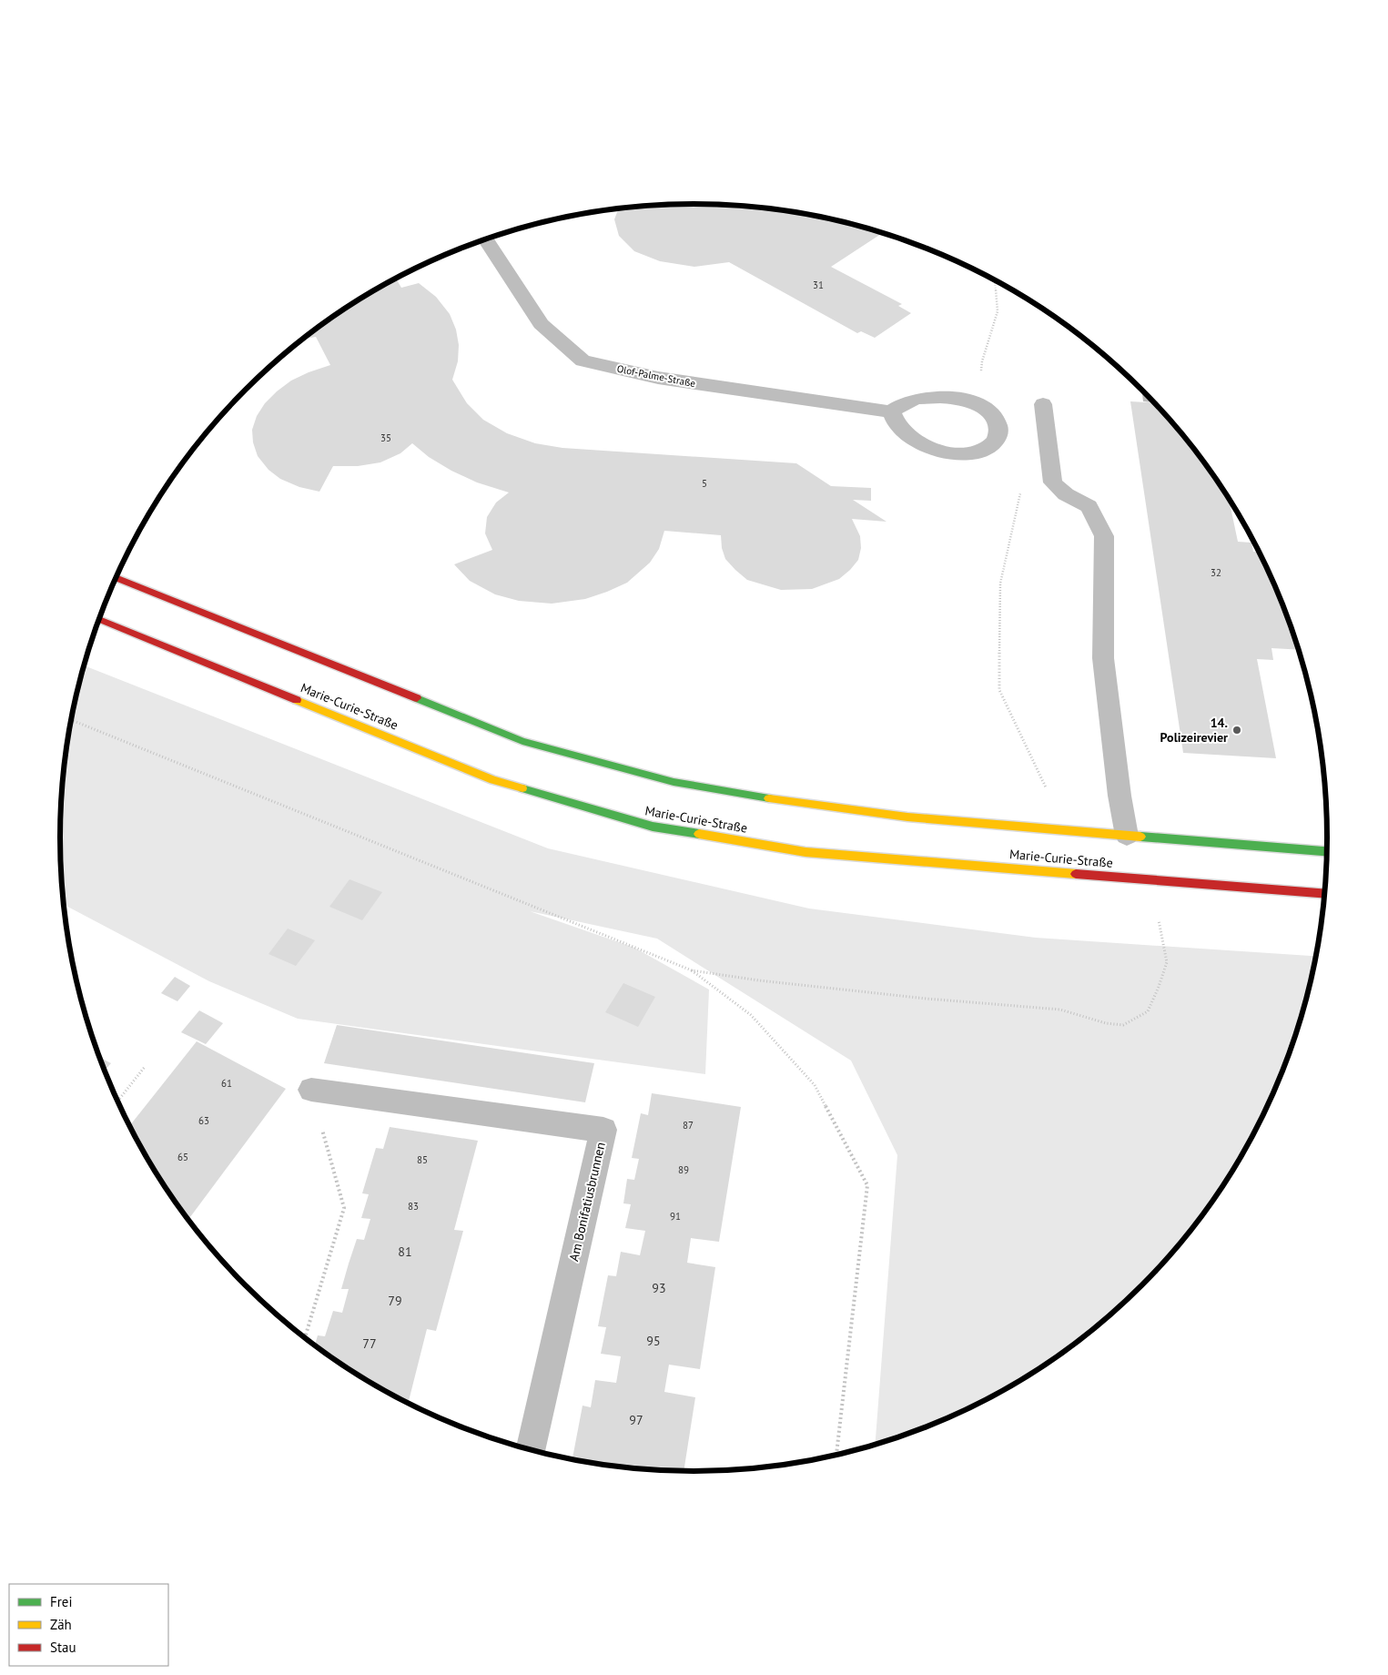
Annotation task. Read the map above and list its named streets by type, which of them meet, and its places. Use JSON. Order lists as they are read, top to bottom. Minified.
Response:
{"streets":{"main road":["Marie-Curie-Straße"],"street":["Olof-Palme-Straße"],"lane":["Am Bonifatiusbrunnen"]},"places":["14. Polizeirevier"],"house_numbers":["31","35","5","32","61","63","87","65","85","89","83","91","81","93","79","95","77","97"],"legend":["Frei","Zäh","Stau"]}
